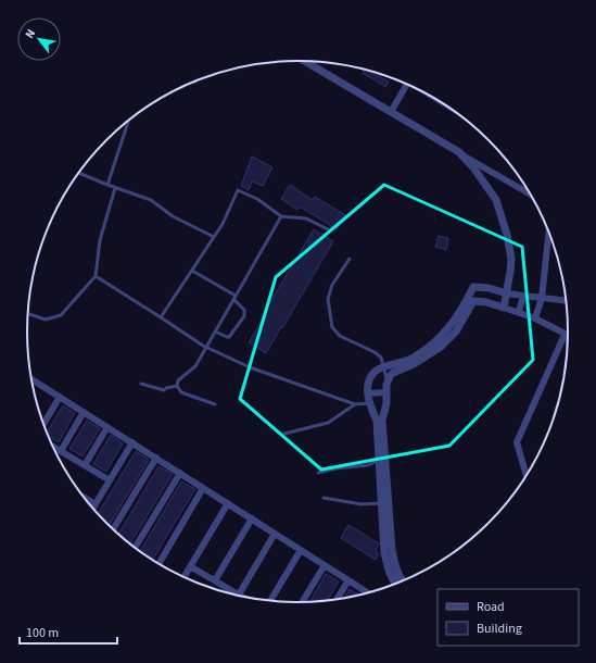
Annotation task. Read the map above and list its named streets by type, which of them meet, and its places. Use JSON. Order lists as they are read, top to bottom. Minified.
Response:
{"legend":["Road","Building"],"scale_bar":"100 m","north":"top left"}
